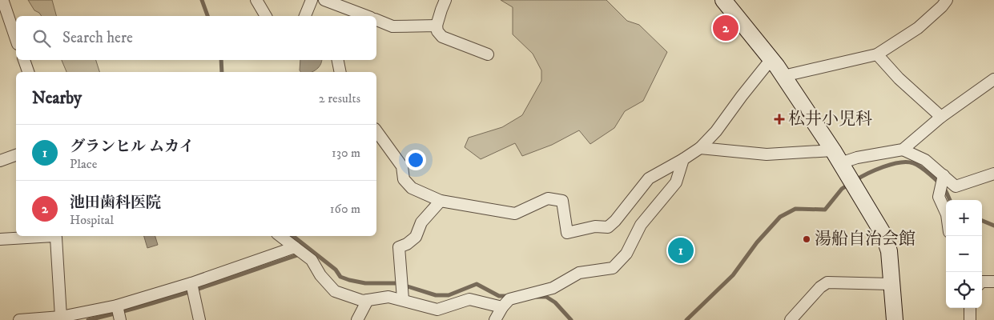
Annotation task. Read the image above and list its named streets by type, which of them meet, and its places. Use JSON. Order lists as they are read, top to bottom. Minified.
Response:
{"places":{"health":["松井小児科"],"other":["湯船自治会館"]},"page":{"pins":["2","1"],"search":"Search here","heading":["Nearby","2 results"],"list":[{"mark":"1","name":"グランヒル ムカイ","note":"Place","value":"130 m"},{"mark":"2","name":"池田歯科医院","note":"Hospital","value":"160 m"}],"map_buttons":["+","−"]}}
